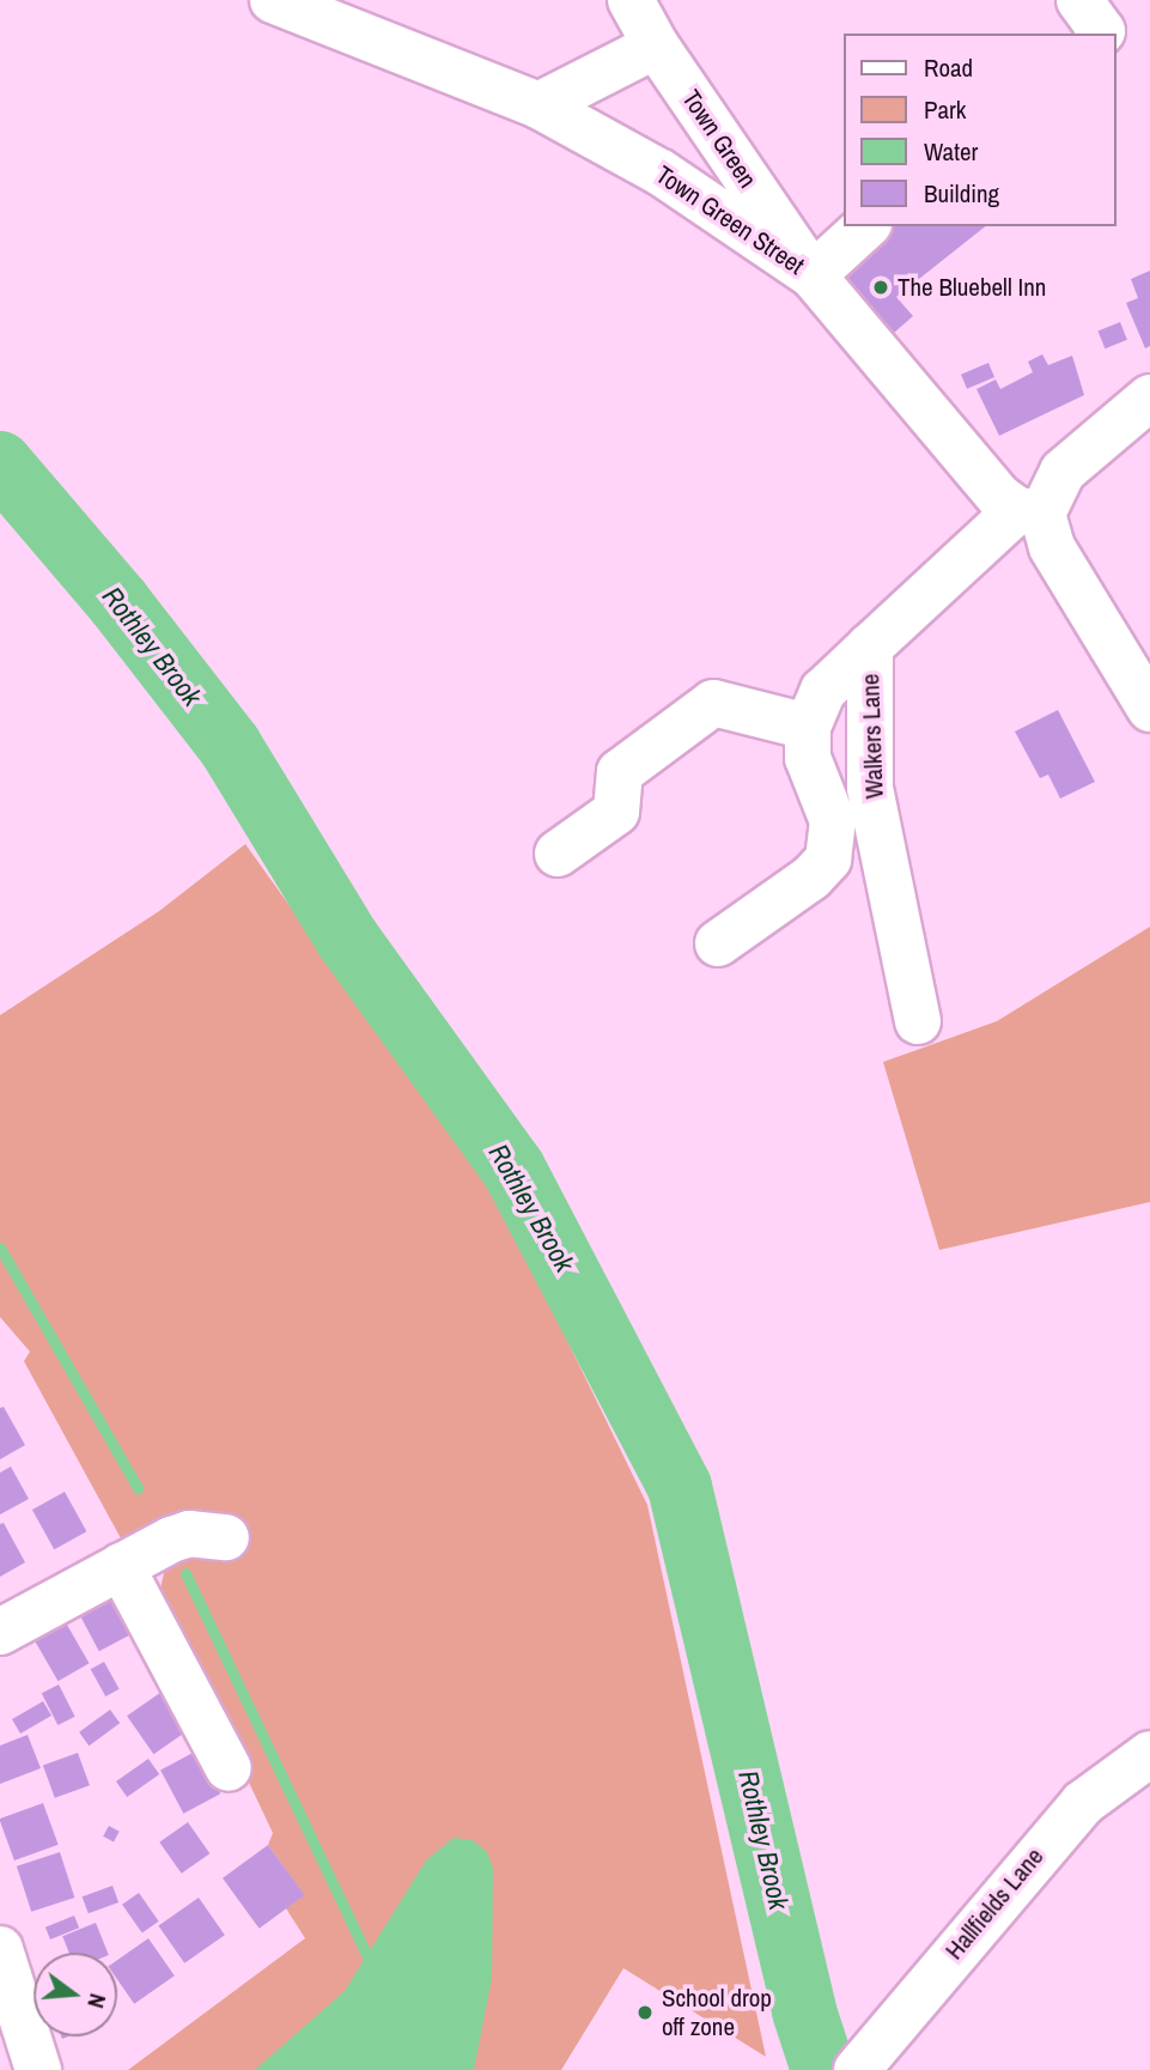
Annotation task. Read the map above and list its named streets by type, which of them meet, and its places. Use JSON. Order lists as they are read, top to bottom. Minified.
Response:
{"streets":{"street":["Town Green","Town Green Street","Walkers Lane","Hallfields Lane"]},"crossings":[["Town Green","Town Green Street"],["Town Green Street","Walkers Lane"]],"water":["Rothley Brook"],"places":["The Bluebell Inn","School drop off zone"],"legend":["Road","Park","Water","Building"],"north":"right"}
